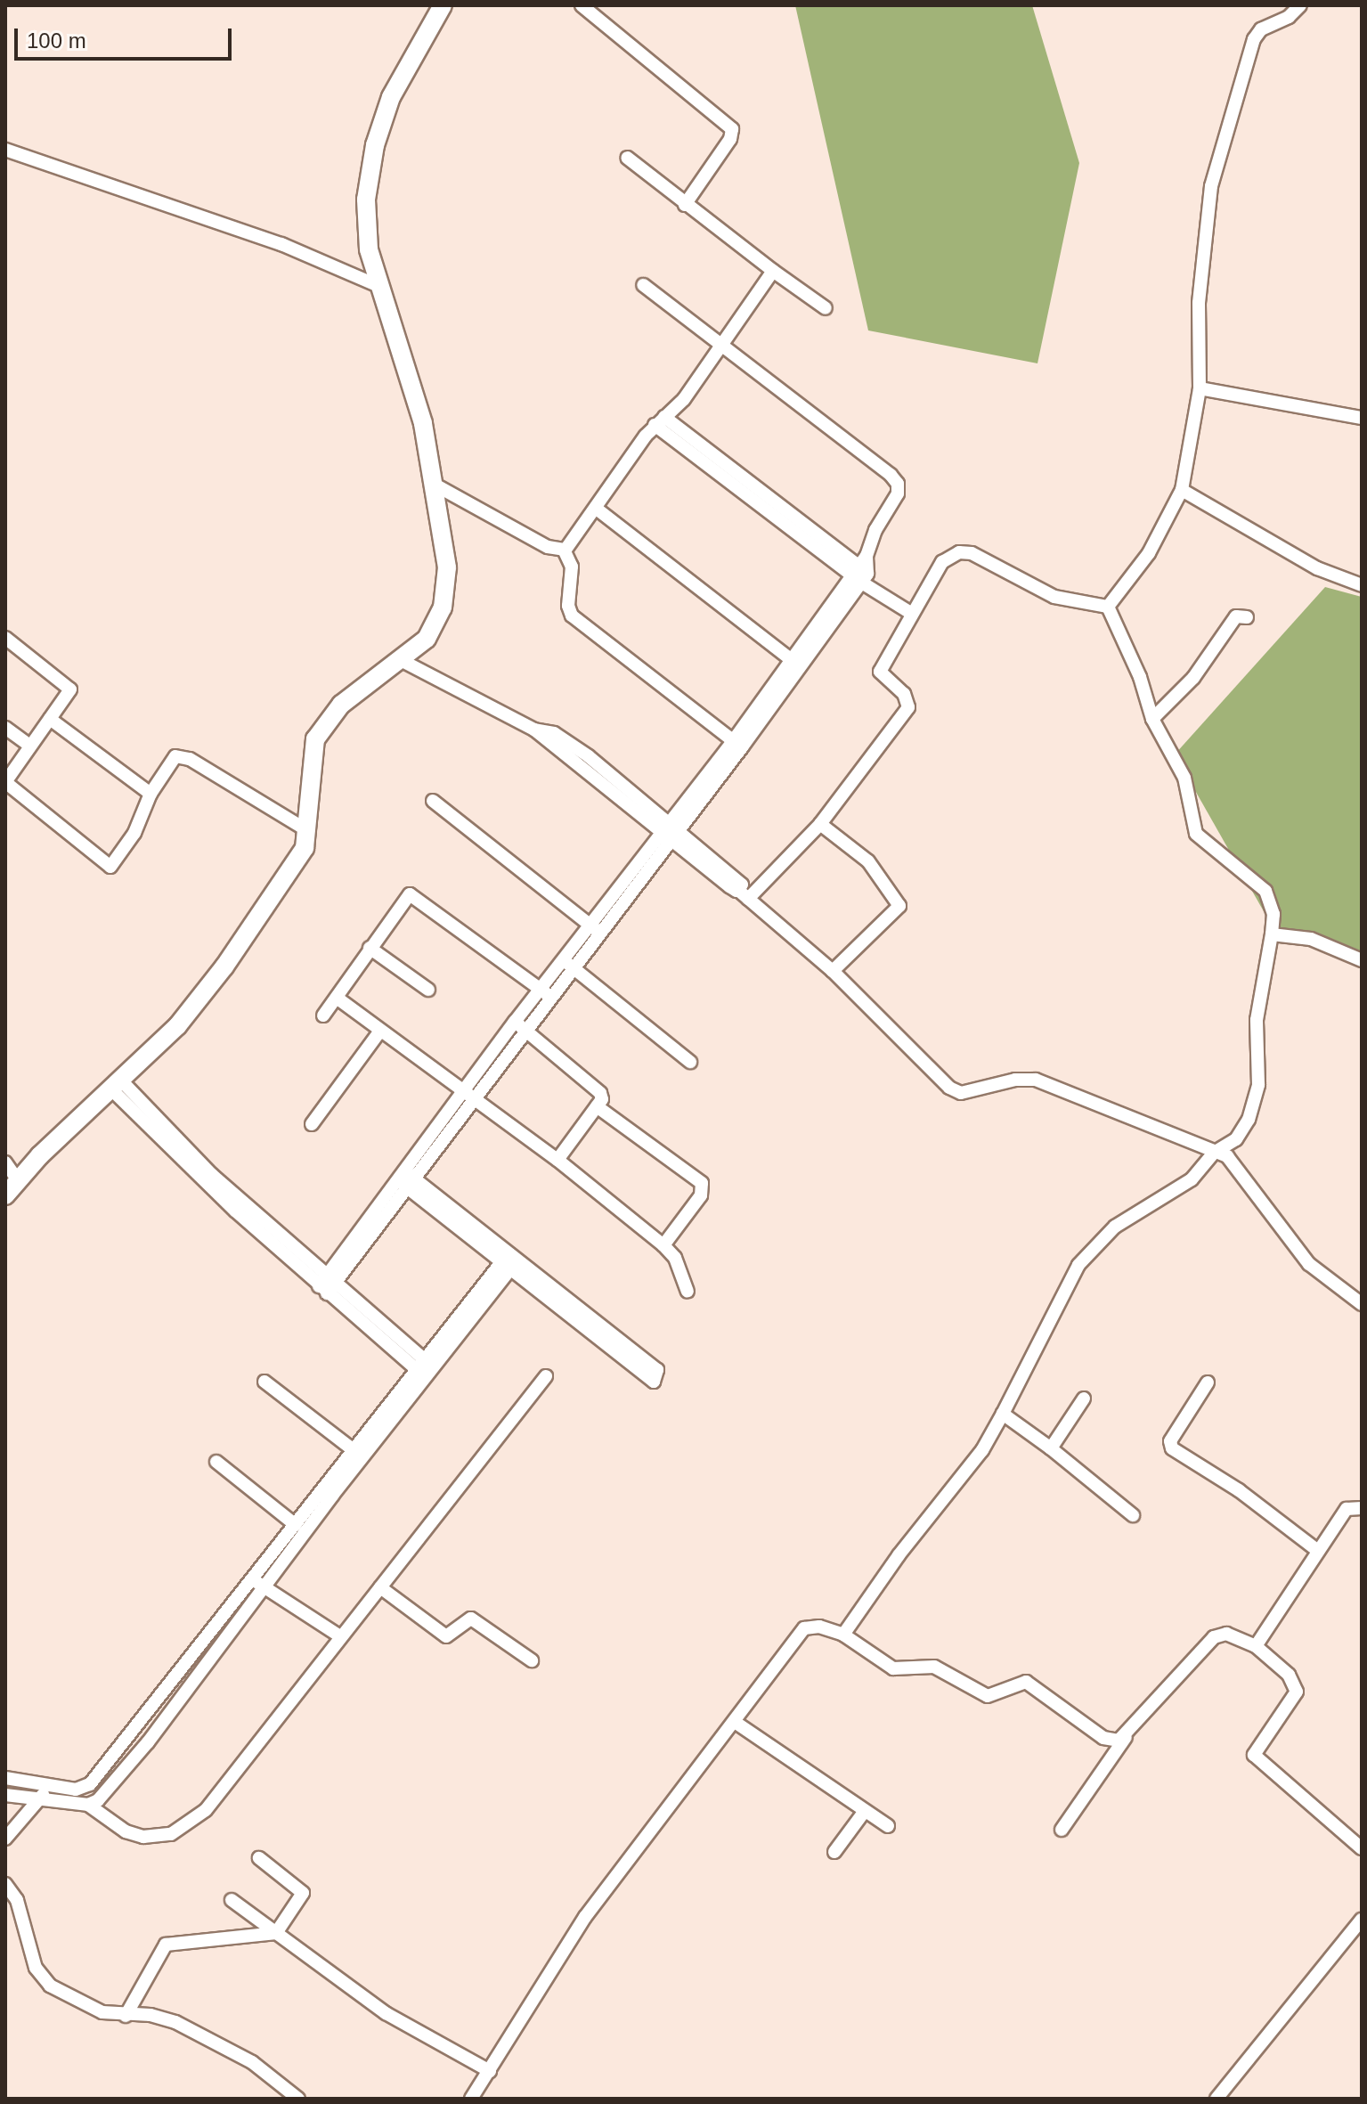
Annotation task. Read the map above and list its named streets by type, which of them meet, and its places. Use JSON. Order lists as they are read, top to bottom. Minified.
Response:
{"scale_bar":"100 m"}
